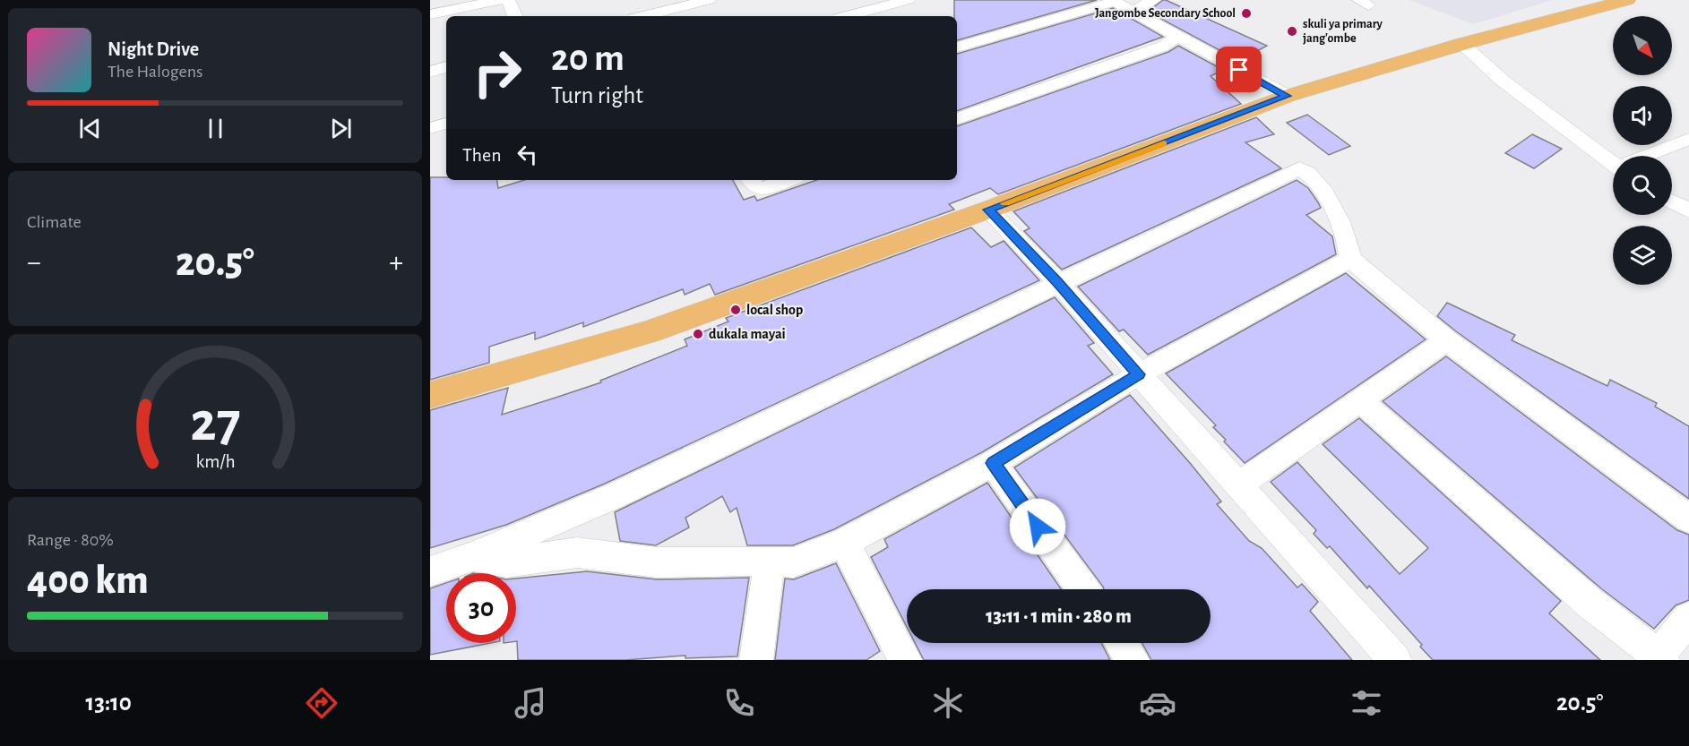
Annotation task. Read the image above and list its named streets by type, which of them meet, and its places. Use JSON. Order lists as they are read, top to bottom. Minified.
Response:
{"places":["Jangombe Secondary School","skuli ya primary jang'ombe","local shop","dukala mayai"],"north":"bottom right","page":{"turn":["20 m","Turn right"],"song":["Night Drive","The Halogens"],"then":"Then","tile":["Climate",["Range · 80%","400 km"]],"heat":["−","20.5°","+"],"limit":"30","trip":"13:11 · 1 min · 280 m","tabs":["13:10","20.5°"],"gauge":["27","km/h"]}}
